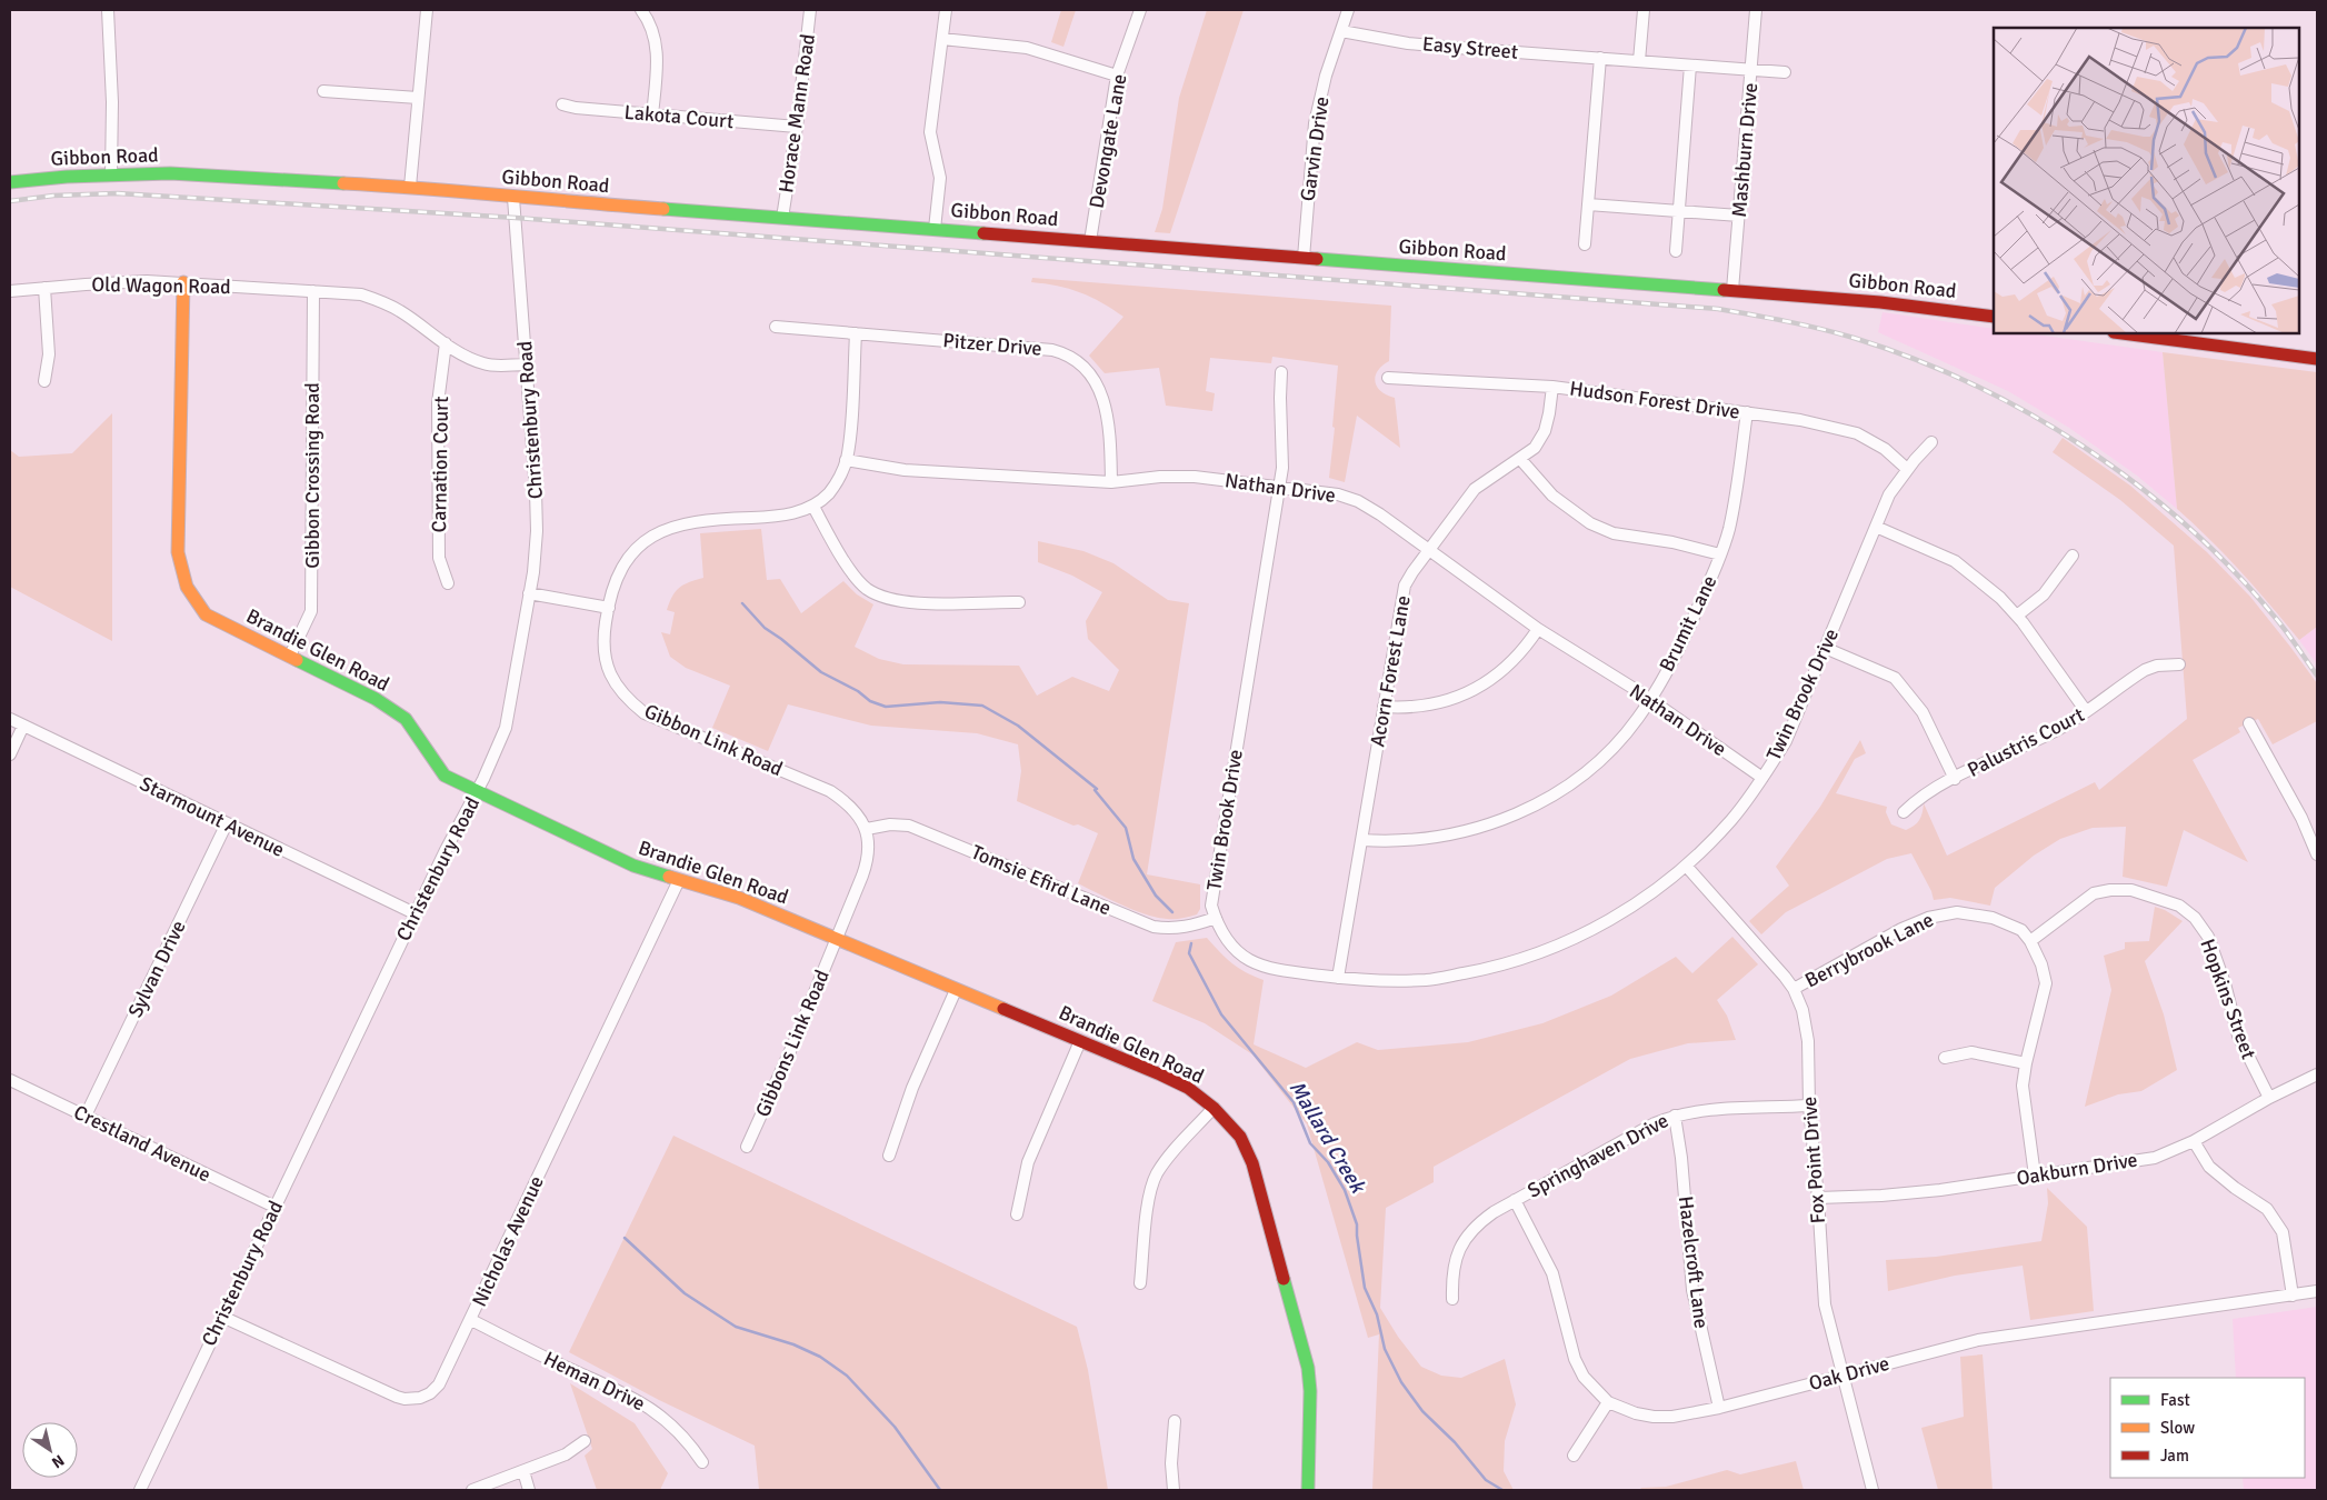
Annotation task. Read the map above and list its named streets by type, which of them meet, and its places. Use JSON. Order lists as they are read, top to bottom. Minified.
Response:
{"streets":{"main road":["Gibbon Road","Brandie Glen Road"],"street":["Easy Street","Horace Mann Road","Lakota Court","Devongate Lane","Garvin Drive","Mashburn Drive","Old Wagon Road","Pitzer Drive","Hudson Forest Drive","Christenbury Road","Carnation Court","Gibbon Crossing Road","Nathan Drive","Brumit Lane","Acorn Forest Lane","Twin Brook Drive","Gibbon Link Road","Palustris Court","Starmount Avenue","Tomsie Efird Lane","Berrybrook Lane","Sylvan Drive","Hopkins Street","Gibbons Link Road","Crestland Avenue","Springhaven Drive","Fox Point Drive","Oakburn Drive","Nicholas Avenue","Hazelcroft Lane","Oak Drive","Heman Drive"]},"crossings":[["Easy Street","Garvin Drive"],["Easy Street","Mashburn Drive"],["Horace Mann Road","Lakota Court"],["Horace Mann Road","Gibbon Road"],["Devongate Lane","Gibbon Road"],["Garvin Drive","Gibbon Road"],["Mashburn Drive","Gibbon Road"],["Gibbon Road","Christenbury Road"],["Old Wagon Road","Christenbury Road"],["Old Wagon Road","Carnation Court"],["Old Wagon Road","Gibbon Crossing Road"],["Old Wagon Road","Brandie Glen Road"],["Pitzer Drive","Nathan Drive"],["Pitzer Drive","Gibbon Link Road"],["Hudson Forest Drive","Brumit Lane"],["Hudson Forest Drive","Acorn Forest Lane"],["Hudson Forest Drive","Twin Brook Drive"],["Christenbury Road","Brandie Glen Road"],["Christenbury Road","Starmount Avenue"],["Christenbury Road","Crestland Avenue"],["Christenbury Road","Nicholas Avenue"],["Gibbon Crossing Road","Brandie Glen Road"],["Nathan Drive","Brumit Lane"],["Nathan Drive","Acorn Forest Lane"],["Nathan Drive","Twin Brook Drive"],["Nathan Drive","Gibbon Link Road"],["Brumit Lane","Acorn Forest Lane"],["Brandie Glen Road","Gibbons Link Road"],["Brandie Glen Road","Nicholas Avenue"],["Acorn Forest Lane","Twin Brook Drive"],["Twin Brook Drive","Tomsie Efird Lane"],["Twin Brook Drive","Fox Point Drive"],["Gibbon Link Road","Tomsie Efird Lane"],["Starmount Avenue","Sylvan Drive"],["Berrybrook Lane","Hopkins Street"],["Berrybrook Lane","Fox Point Drive"],["Berrybrook Lane","Oakburn Drive"],["Sylvan Drive","Crestland Avenue"],["Hopkins Street","Oakburn Drive"],["Springhaven Drive","Fox Point Drive"],["Springhaven Drive","Hazelcroft Lane"],["Springhaven Drive","Oak Drive"],["Fox Point Drive","Oakburn Drive"],["Fox Point Drive","Oak Drive"],["Nicholas Avenue","Heman Drive"],["Hazelcroft Lane","Oak Drive"]],"water":["Mallard Creek"],"legend":["Fast","Slow","Jam"],"north":"bottom right"}
